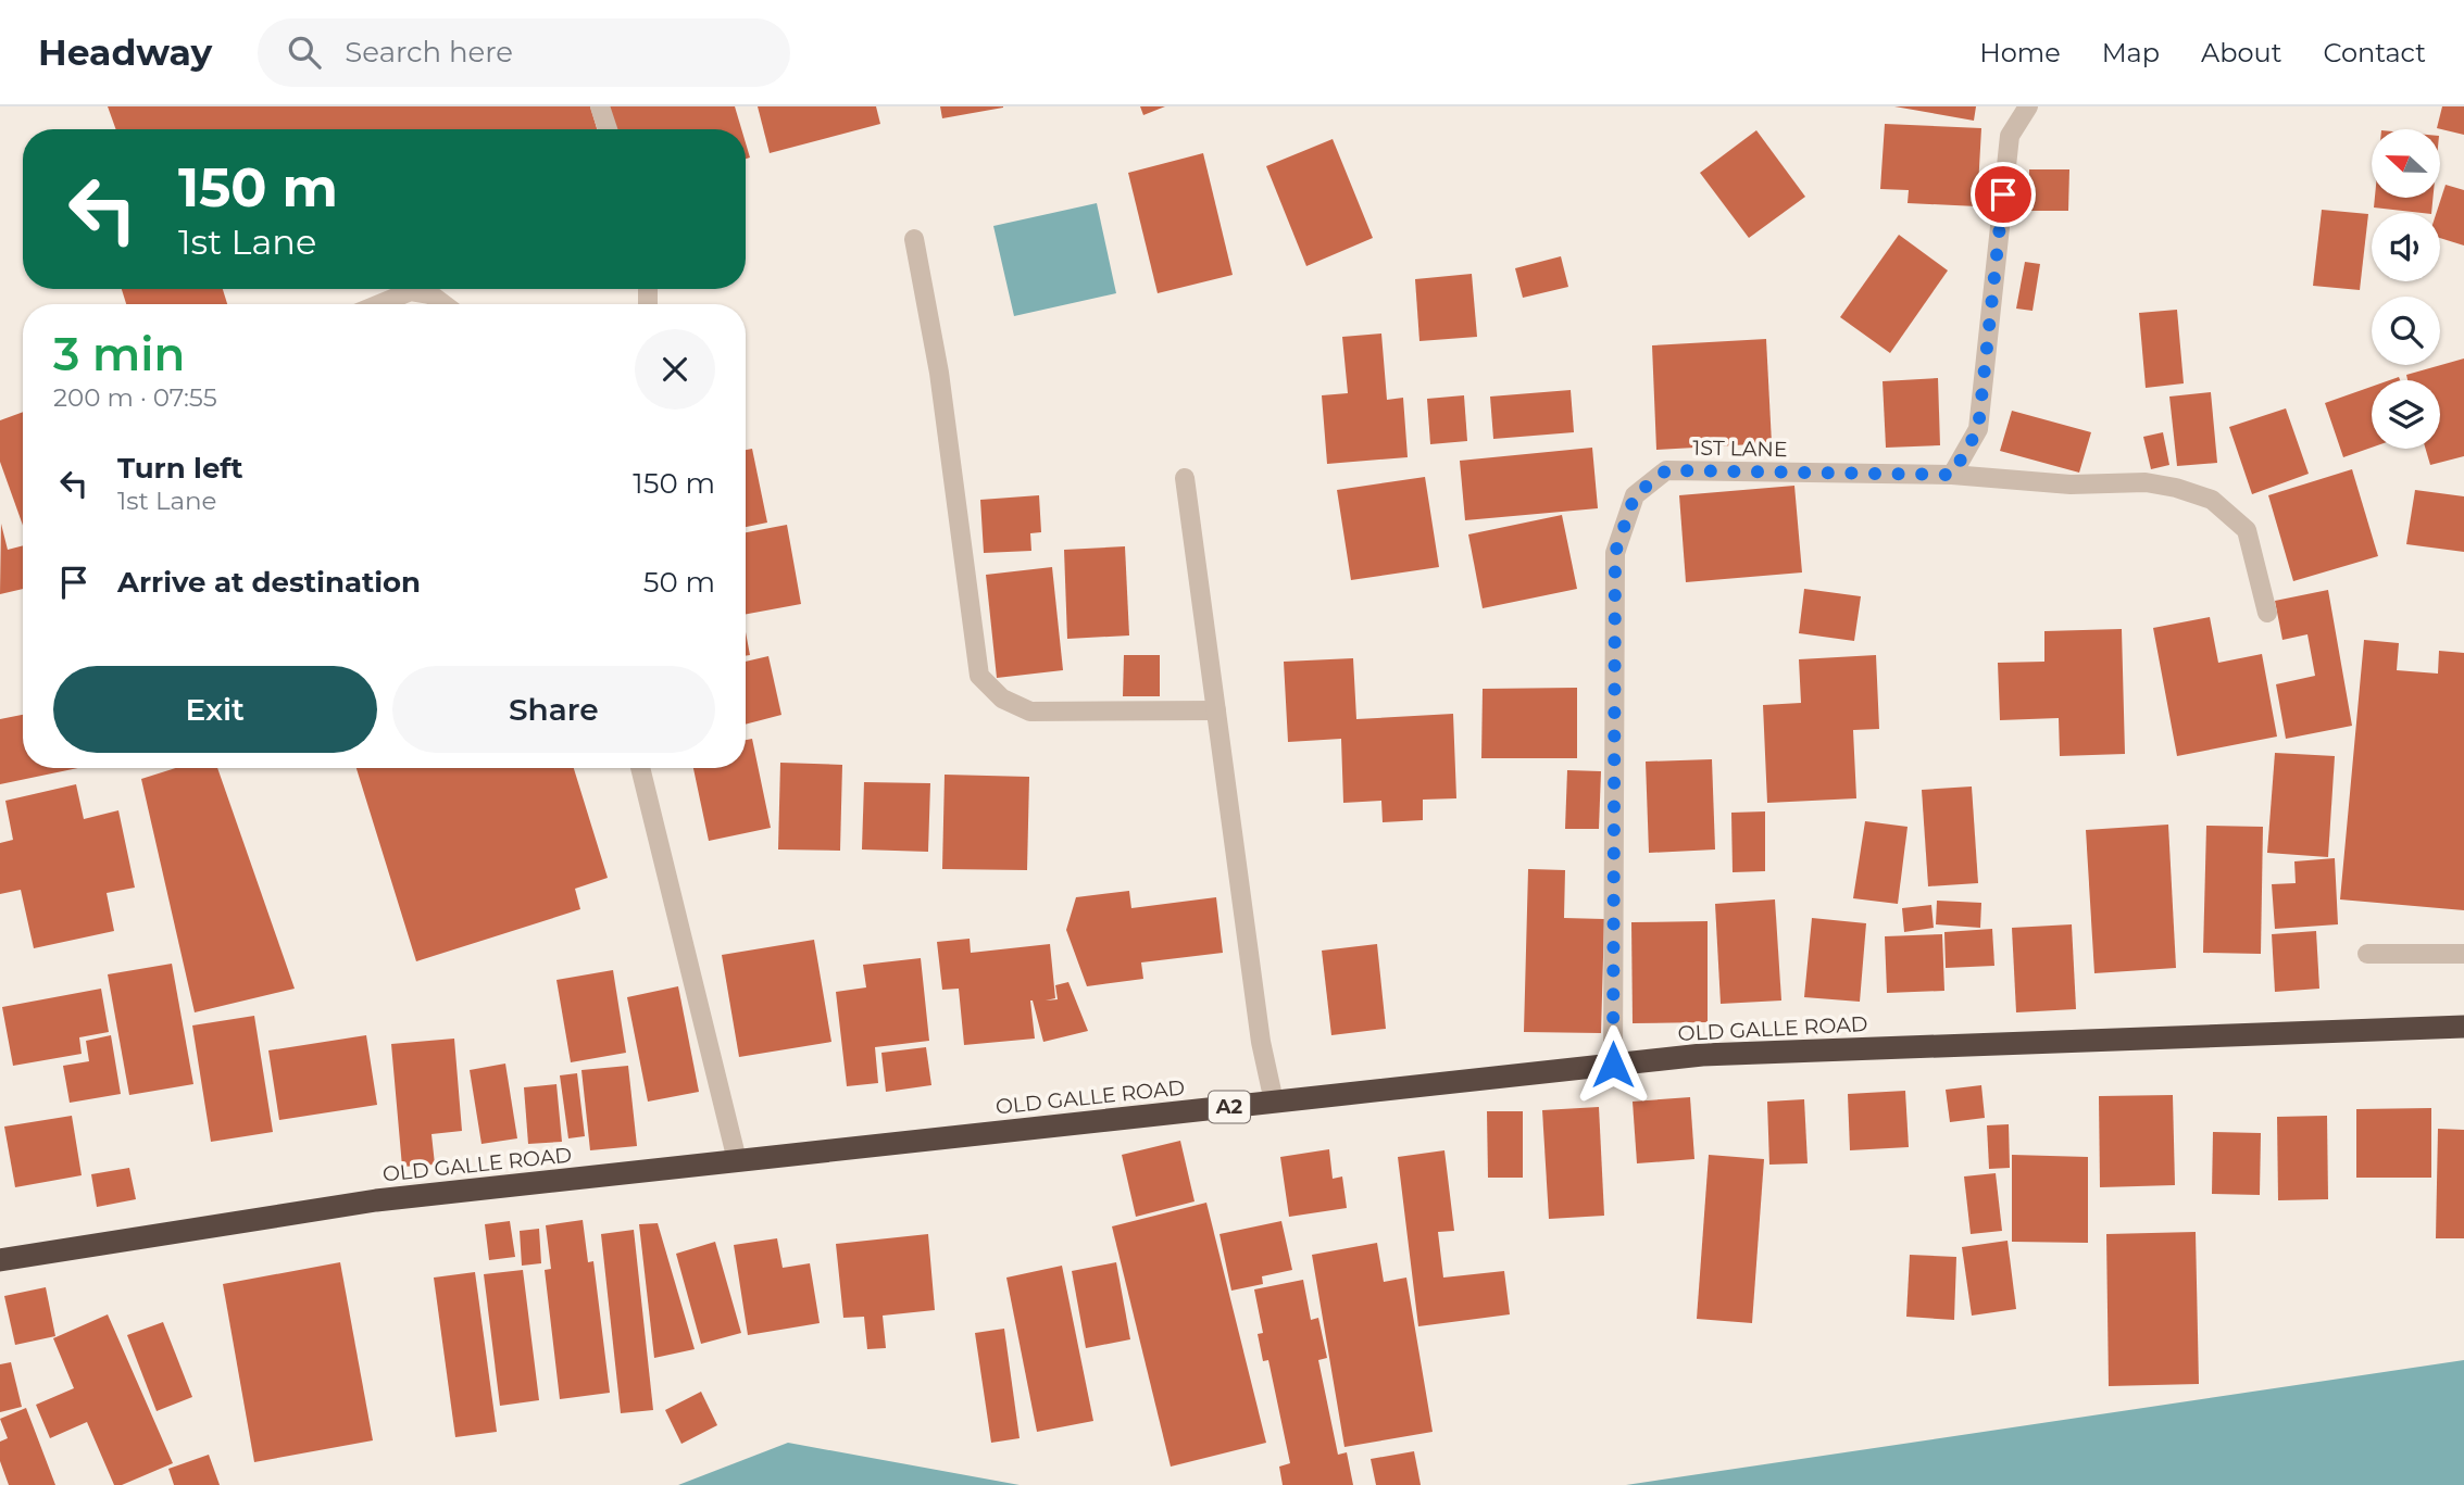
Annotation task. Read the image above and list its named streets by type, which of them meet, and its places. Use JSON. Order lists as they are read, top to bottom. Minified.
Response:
{"streets":{"highway":["OLD GALLE ROAD","A2"],"street":["1ST LANE"]},"crossings":[["1ST LANE","OLD GALLE ROAD"]],"north":"left","page":{"header":"Headway","search":"Search here","nav":["Home","Map","About","Contact"],"turn":["150 m","1st Lane"],"heading":["3 min","200 m · 07:55"],"list":[{"name":"Turn left","note":"1st Lane","value":"150 m"},{"name":"Arrive at destination","value":"50 m"}],"buttons":["Exit","Share"]}}
